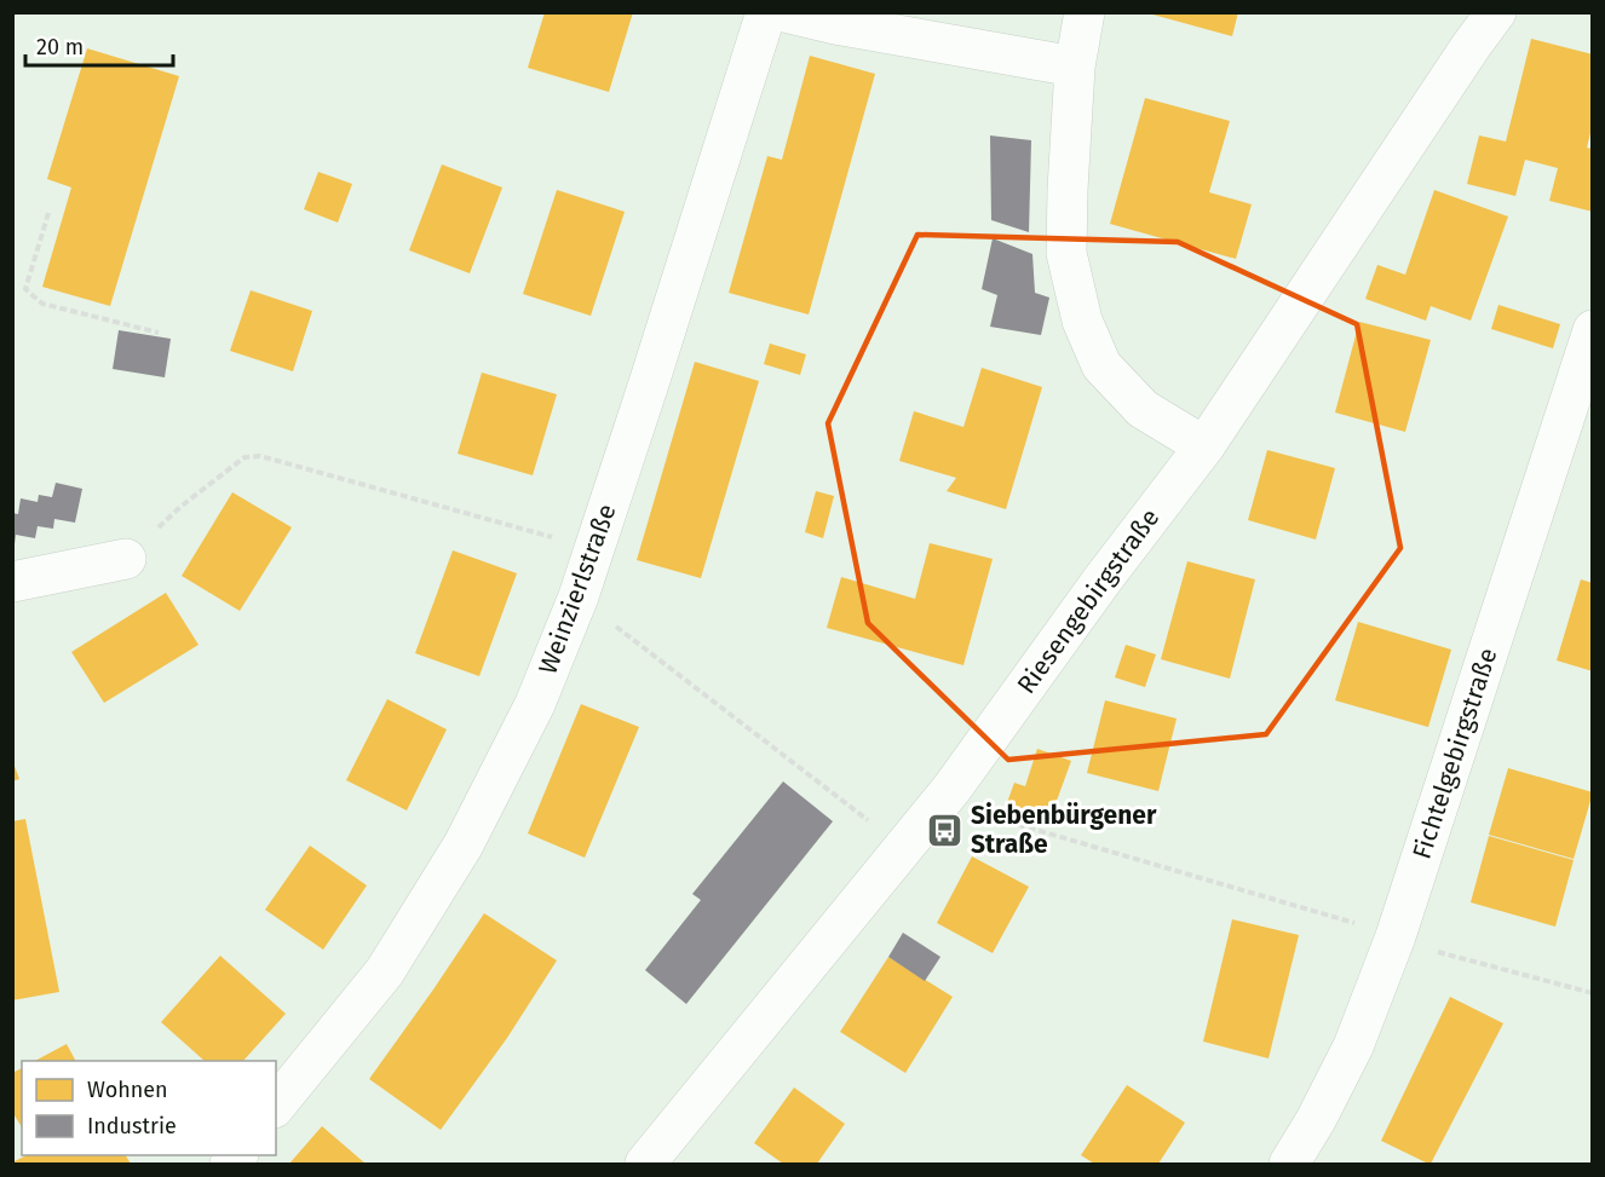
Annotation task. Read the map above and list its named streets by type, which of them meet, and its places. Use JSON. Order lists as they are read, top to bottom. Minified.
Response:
{"streets":{"street":["Weinzierlstraße","Riesengebirgstraße","Fichtelgebirgstraße"]},"places":{"bus stop":["Siebenbürgener Straße"]},"legend":["Wohnen","Industrie"],"scale_bar":"20 m"}
